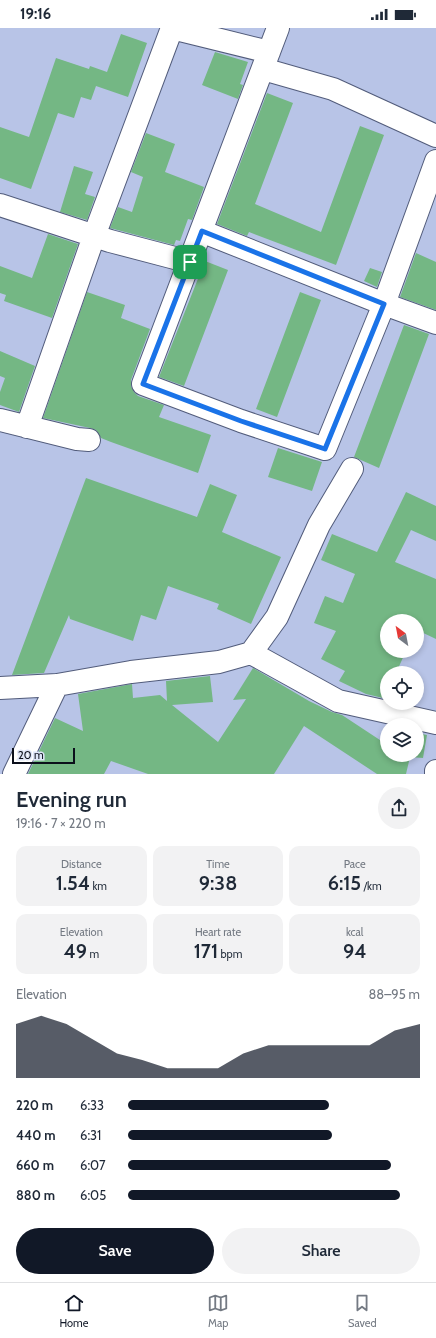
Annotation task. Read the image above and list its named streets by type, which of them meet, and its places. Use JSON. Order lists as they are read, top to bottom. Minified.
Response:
{"scale_bar":"20 m","north":"top left","page":{"status":"19:16","scale":"20 m","heading":["Evening run","19:16 · 7 × 220 m"],"stats":[["Distance","1.54 km"],["Time","9:38"],["Pace","6:15 /km"],["Elevation","49 m"],["Heart rate","171 bpm"],["kcal","94"]],"chart":["Elevation","88–95 m"],"list":[{"name":"220 m","note":"6:33"},{"name":"440 m","note":"6:31"},{"name":"660 m","note":"6:07"},{"name":"880 m","note":"6:05"}],"buttons":["Save","Share"],"tabs":["Home","Map","Saved"]}}
